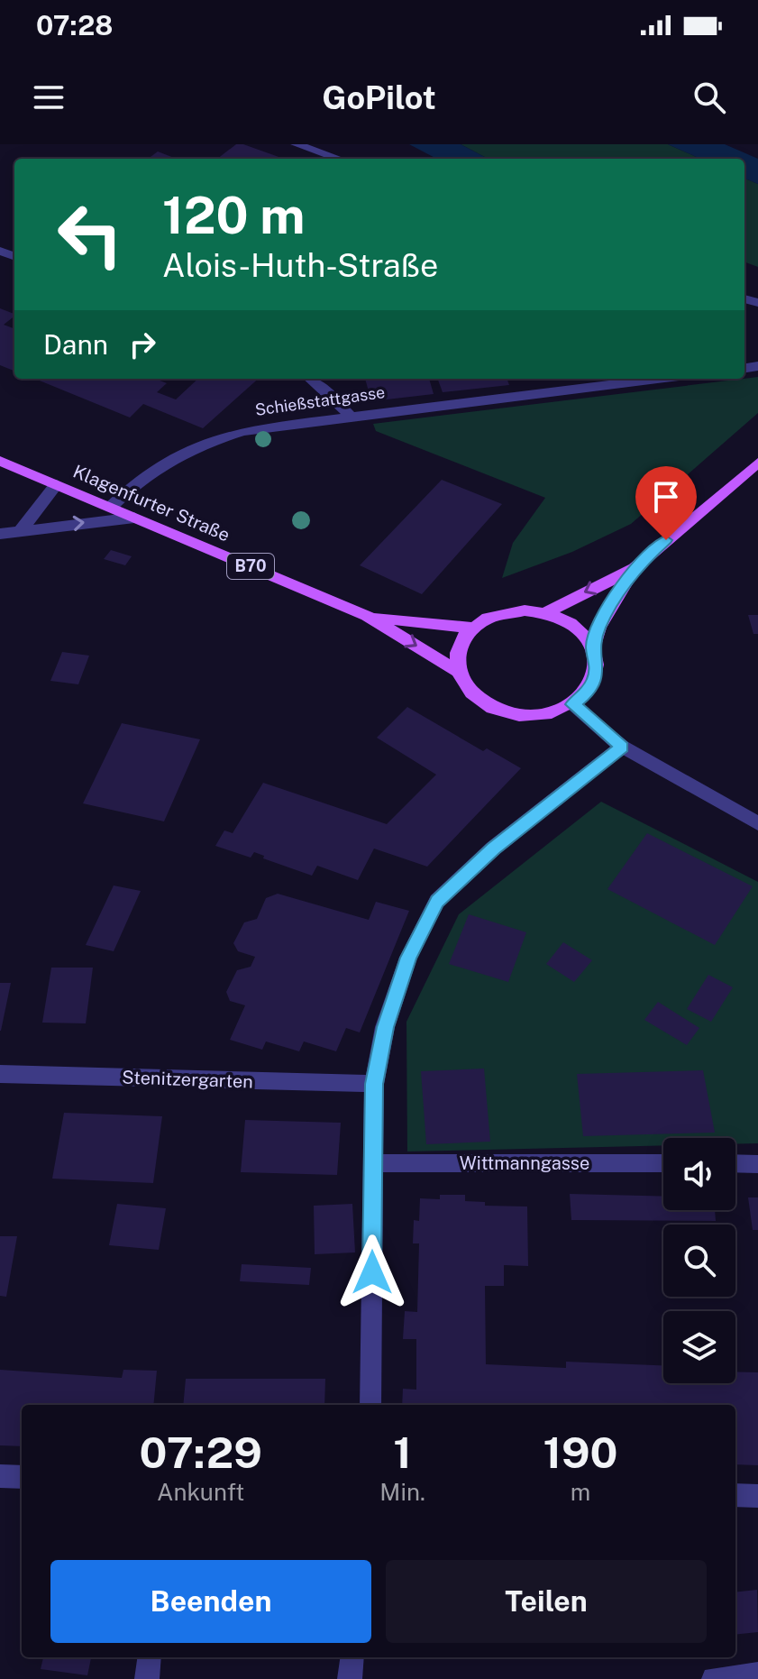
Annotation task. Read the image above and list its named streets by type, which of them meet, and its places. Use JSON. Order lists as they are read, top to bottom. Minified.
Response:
{"streets":{"main road":["Klagenfurter Straße","B70"],"street":["Schießstattgasse","Stenitzergarten","Wittmanngasse"]},"crossings":[["Schießstattgasse","Klagenfurter Straße"],["Klagenfurter Straße","B70"]],"page":{"status":"07:28","header":"GoPilot","turn":["120 m","Alois-Huth-Straße"],"then":"Dann","eta":["07:29","Ankunft","1","Min.","190","m"],"buttons":["Beenden","Teilen"]}}
